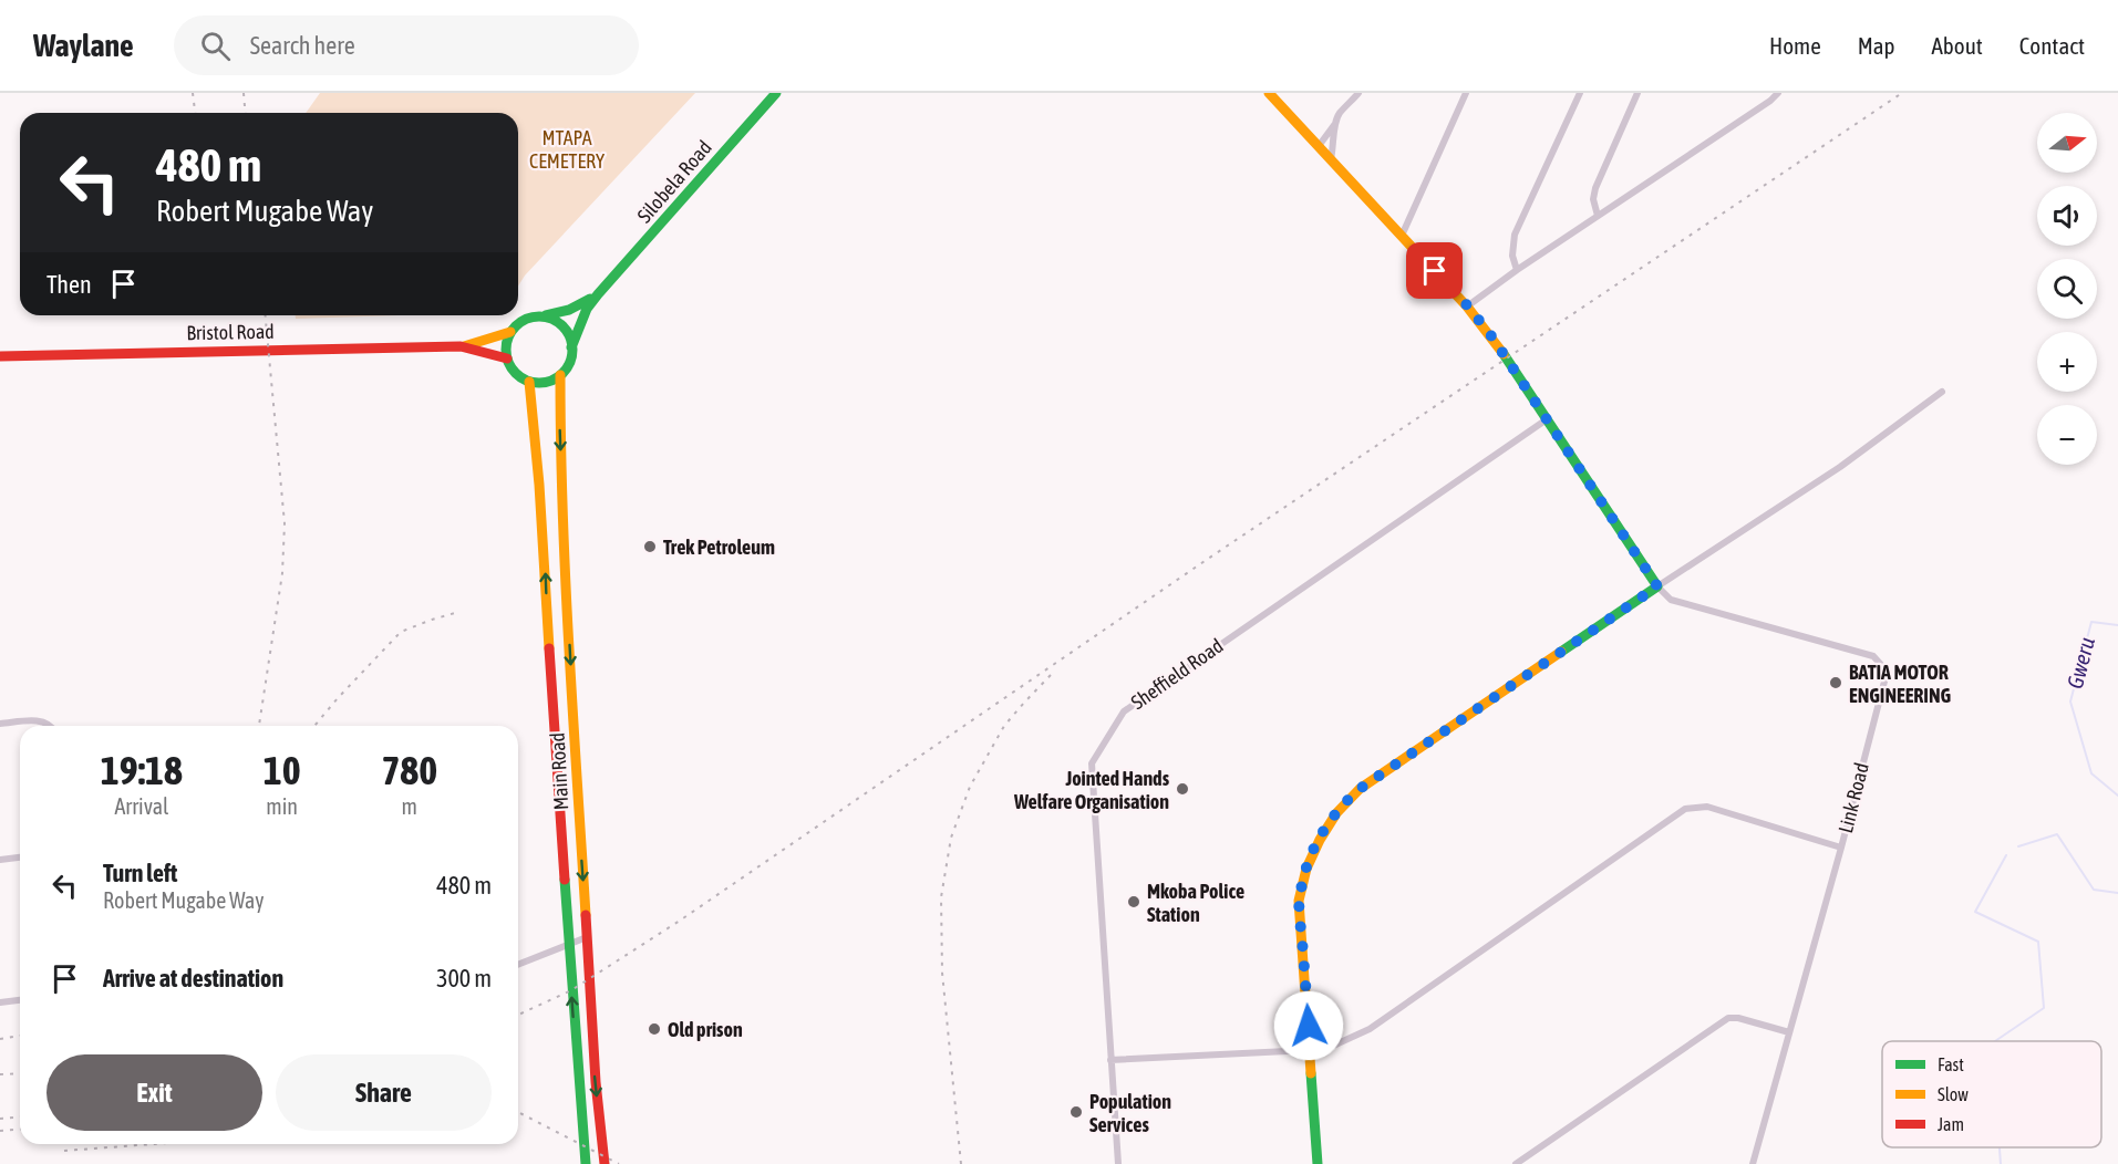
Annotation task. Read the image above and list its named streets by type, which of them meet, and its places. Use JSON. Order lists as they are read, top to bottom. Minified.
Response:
{"streets":{"main road":["Silobela Road","Bristol Road","Main Road"],"street":["Sheffield Road","Link Road"]},"crossings":[["Silobela Road","Bristol Road"],["Silobela Road","Main Road"],["Bristol Road","Main Road"]],"water":["Gweru"],"parks":["MTAPA CEMETERY"],"places":["Trek Petroleum","BATIA MOTOR ENGINEERING","Jointed Hands Welfare Organisation","Mkoba Police Station","Old prison","Population Services"],"legend":["Fast","Slow","Jam"],"north":"right","page":{"header":"Waylane","search":"Search here","nav":["Home","Map","About","Contact"],"map_buttons":["+","−"],"turn":["480 m","Robert Mugabe Way"],"then":"Then","eta":["19:18","Arrival","10","min","780","m"],"list":[{"name":"Turn left","note":"Robert Mugabe Way","value":"480 m"},{"name":"Arrive at destination","value":"300 m"}],"buttons":["Exit","Share"]}}
